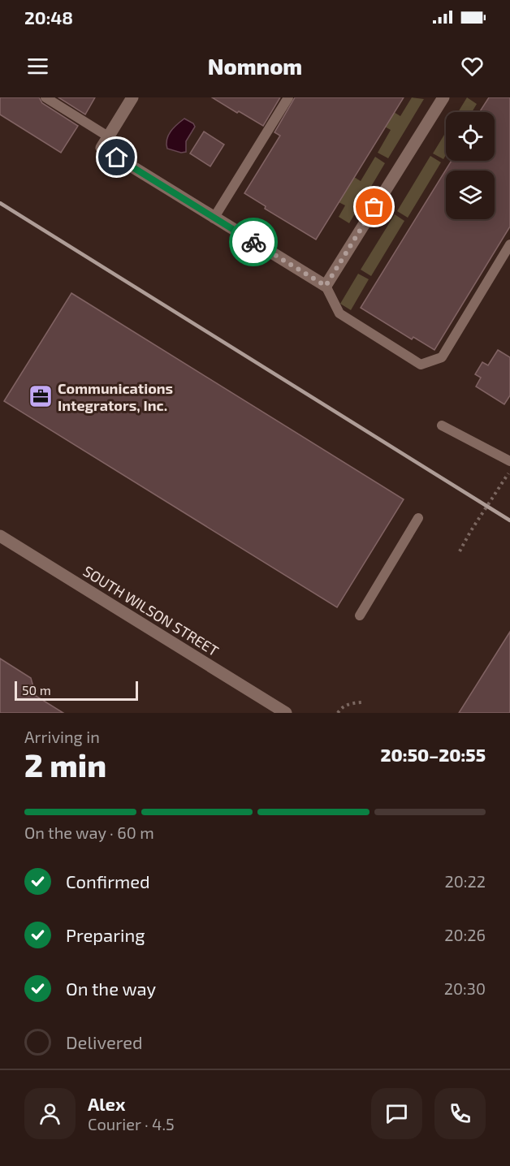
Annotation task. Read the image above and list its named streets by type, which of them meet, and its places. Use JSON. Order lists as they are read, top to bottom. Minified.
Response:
{"streets":{"street":["SOUTH WILSON STREET"]},"places":{"office":["Communications Integrators, Inc."]},"scale_bar":"50 m","page":{"status":"20:48","header":"Nomnom","scale":"50 m","heading":["2 min","Arriving in","20:50–20:55"],"panel":["Alex","Courier · 4.5"],"bar":"On the way · 60 m","list":[["Confirmed","20:22"],["Preparing","20:26"],["On the way","20:30"],"Delivered"]}}
